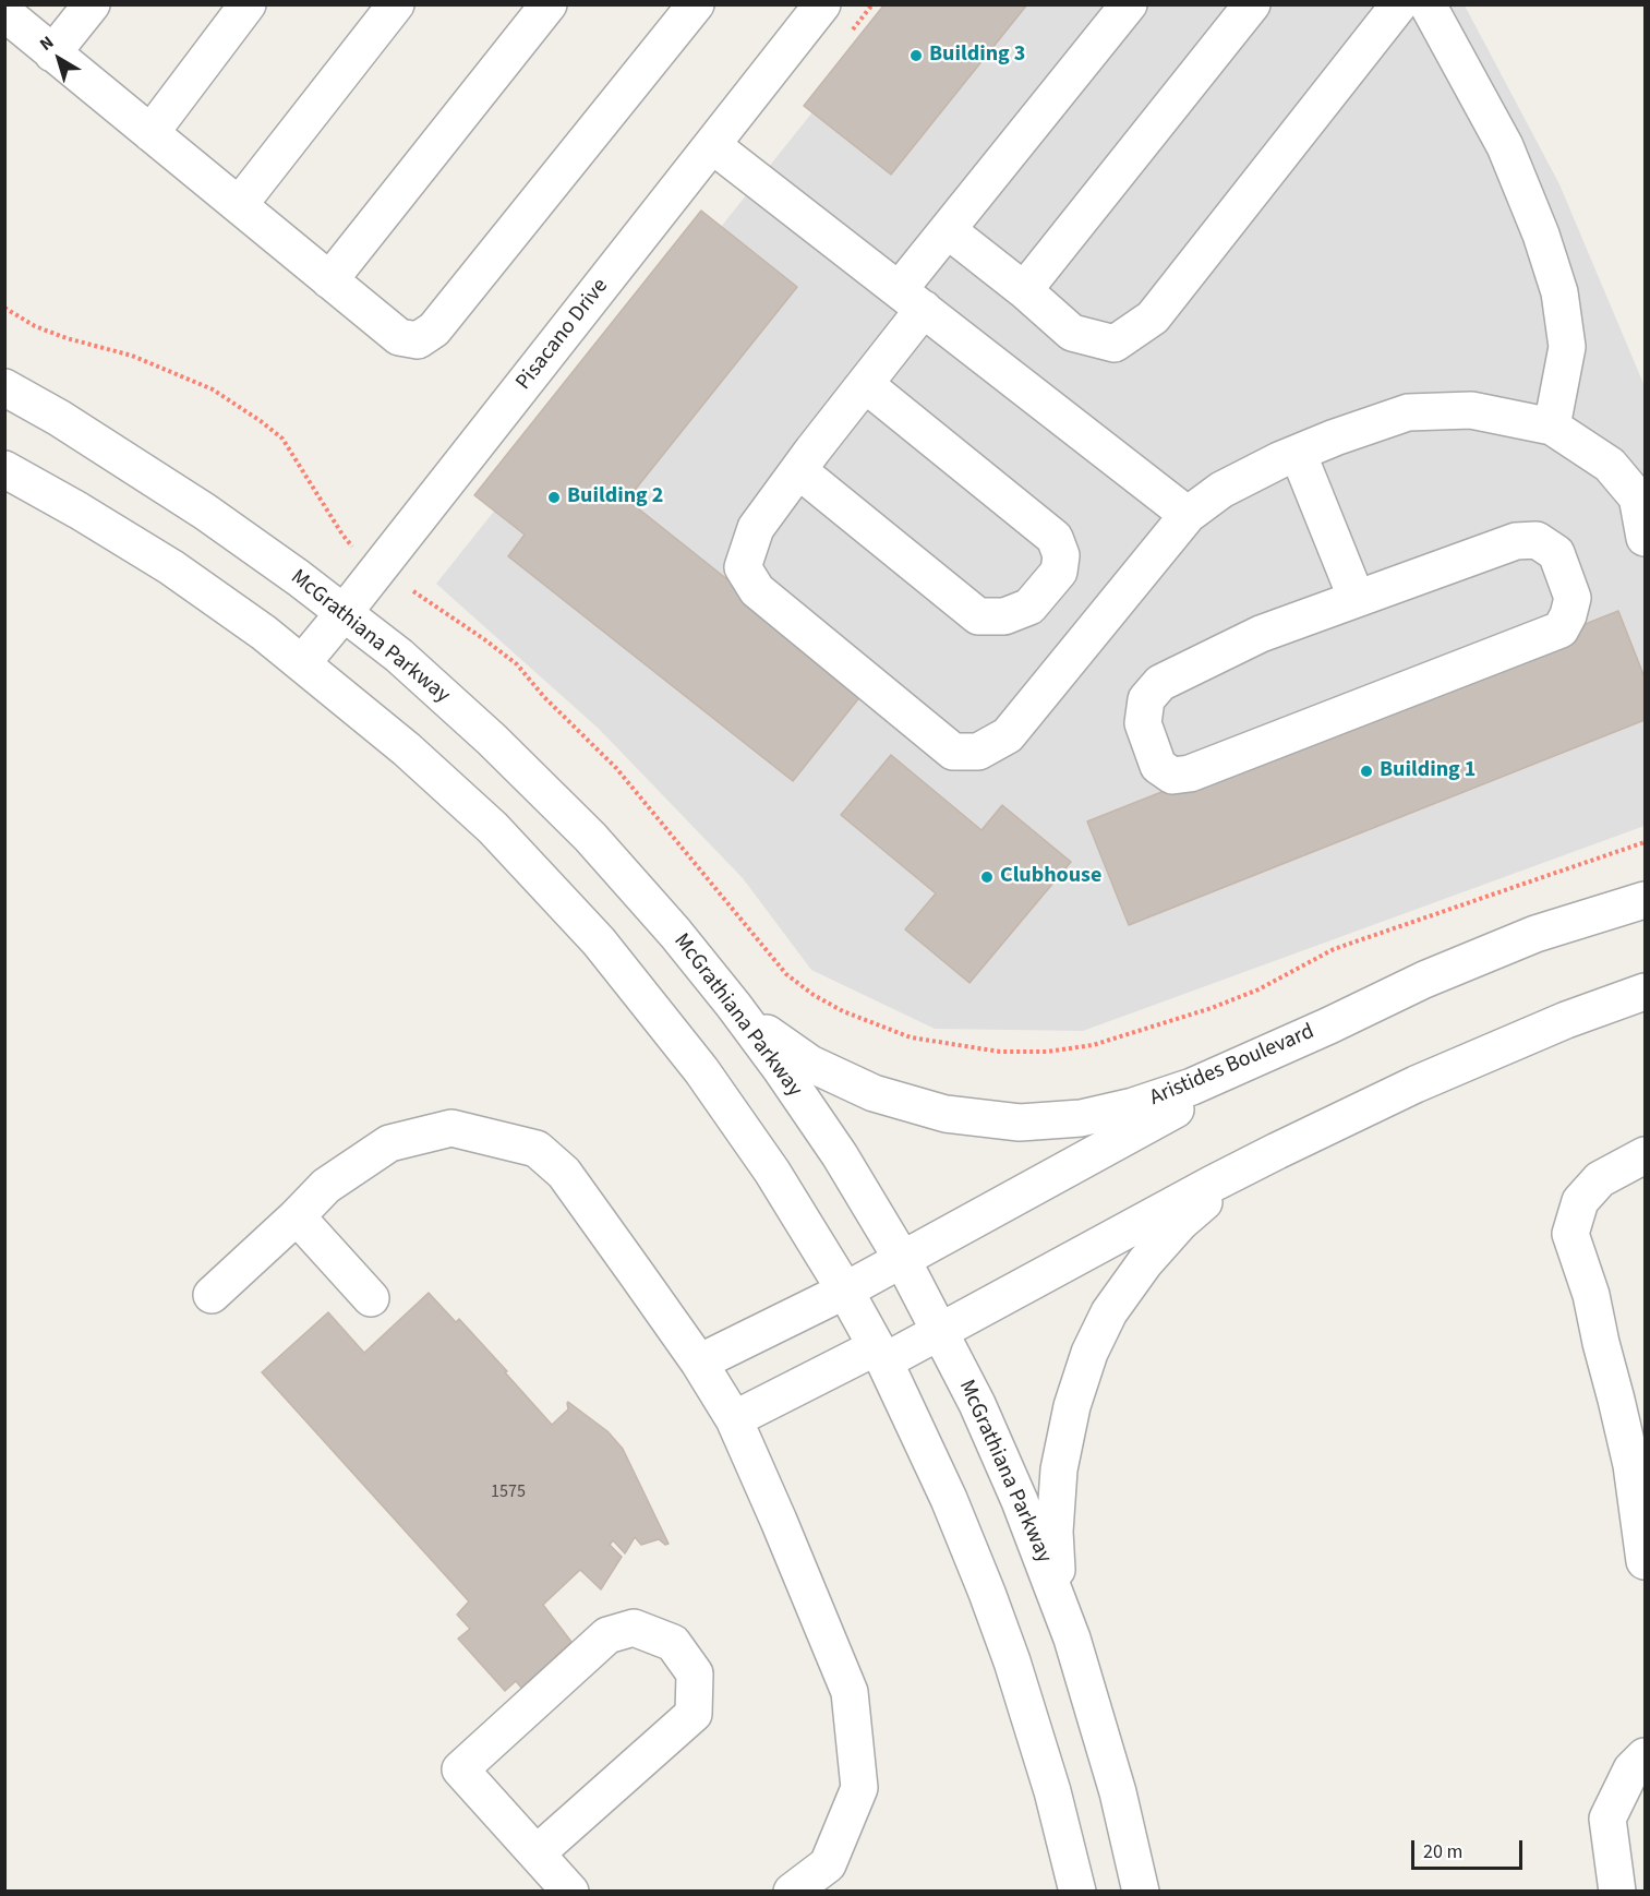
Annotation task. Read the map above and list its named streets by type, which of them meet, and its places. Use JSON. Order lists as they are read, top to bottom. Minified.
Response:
{"streets":{"street":["Pisacano Drive","McGrathiana Parkway","Aristides Boulevard"]},"crossings":[["Pisacano Drive","McGrathiana Parkway"],["McGrathiana Parkway","Aristides Boulevard"]],"places":["Building 3","Building 2","Building 1","Clubhouse"],"house_numbers":["1575"],"scale_bar":"20 m","north":"top left"}
